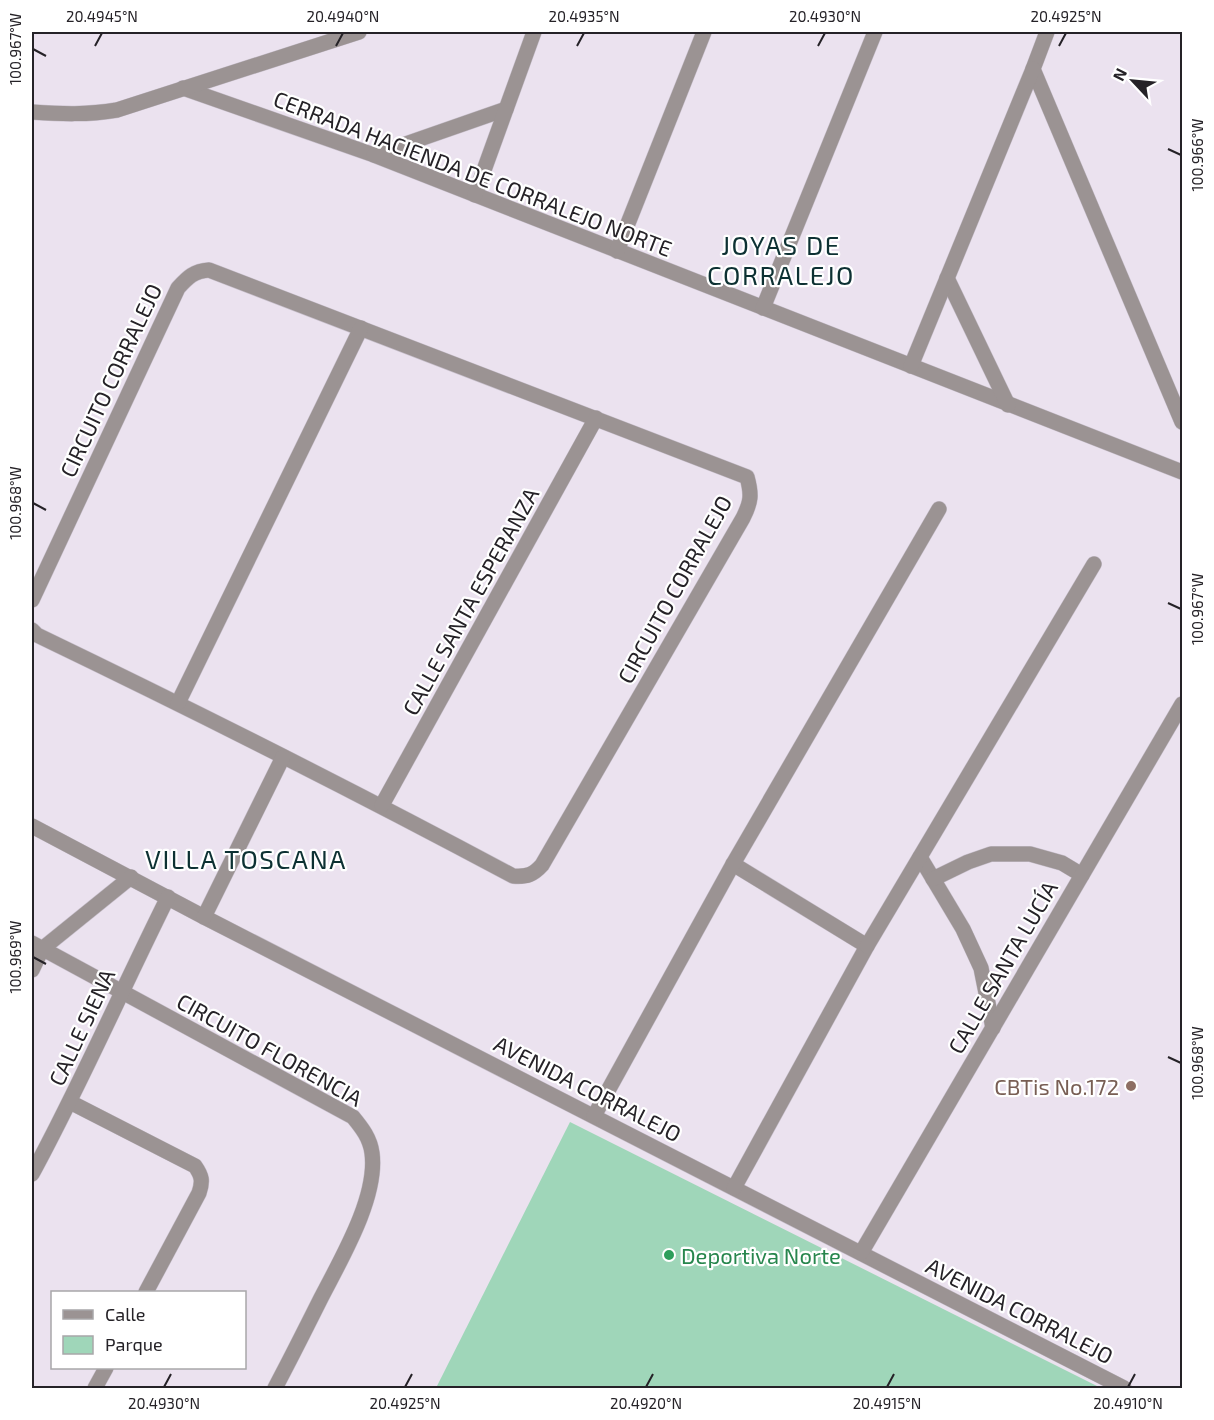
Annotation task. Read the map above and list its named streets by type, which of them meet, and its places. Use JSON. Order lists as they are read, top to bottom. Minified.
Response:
{"streets":{"street":["CERRADA HACIENDA DE CORRALEJO NORTE","CIRCUITO CORRALEJO","CALLE SANTA ESPERANZA","CALLE SANTA LUCÍA","CALLE SIENA","CIRCUITO FLORENCIA","AVENIDA CORRALEJO"]},"crossings":[["CIRCUITO CORRALEJO","CALLE SANTA ESPERANZA"],["CALLE SANTA LUCÍA","AVENIDA CORRALEJO"],["CALLE SIENA","CIRCUITO FLORENCIA"],["CALLE SIENA","AVENIDA CORRALEJO"]],"districts":["JOYAS DE CORRALEJO","VILLA TOSCANA"],"places":["CBTis No.172","Deportiva Norte"],"legend":["Calle","Parque"],"north":"top left","coordinates":["20.4945°N","20.4940°N","20.4935°N","20.4930°N","20.4925°N","100.967°W","100.966°W","100.968°W","100.969°W","20.4920°N","20.4915°N","20.4910°N"]}
